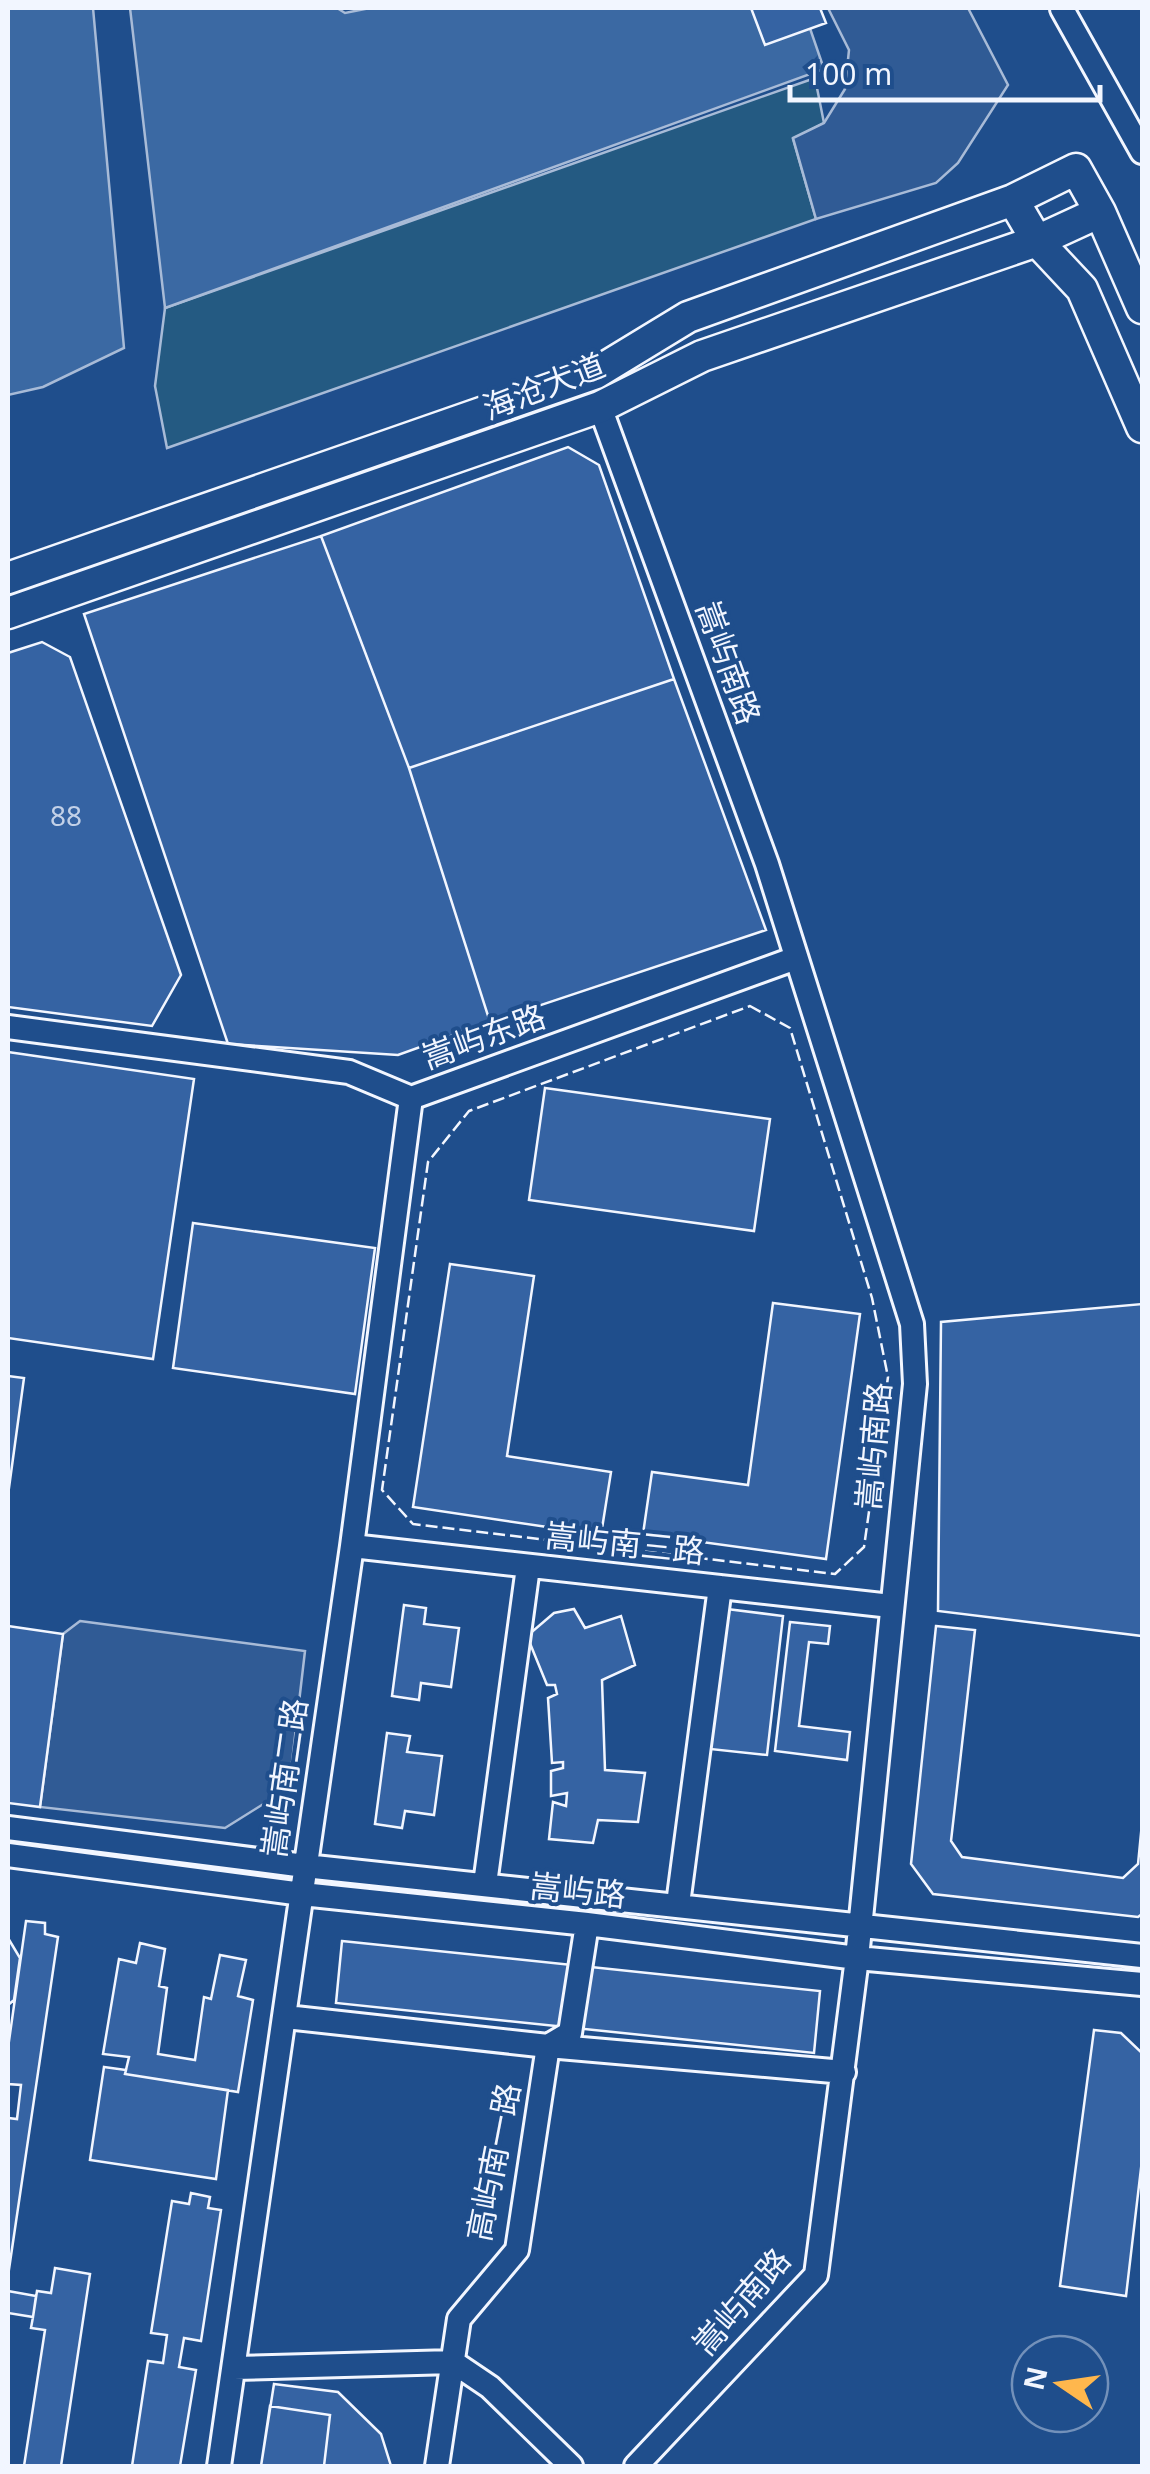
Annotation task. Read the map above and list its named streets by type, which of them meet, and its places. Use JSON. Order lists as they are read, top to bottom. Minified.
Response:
{"streets":{"main road":["海沧大道"],"street":["嵩屿南路","嵩屿东路","嵩屿南三路","嵩屿南二路","嵩屿路","高屿南一路"]},"crossings":[["海沧大道","嵩屿南路"],["嵩屿南路","嵩屿东路"],["嵩屿南路","嵩屿南三路"],["嵩屿南路","嵩屿路"],["嵩屿东路","嵩屿南二路"],["嵩屿南三路","嵩屿南二路"],["嵩屿南二路","嵩屿路"],["嵩屿路","高屿南一路"]],"house_numbers":["88"],"scale_bar":"100 m","north":"left"}
